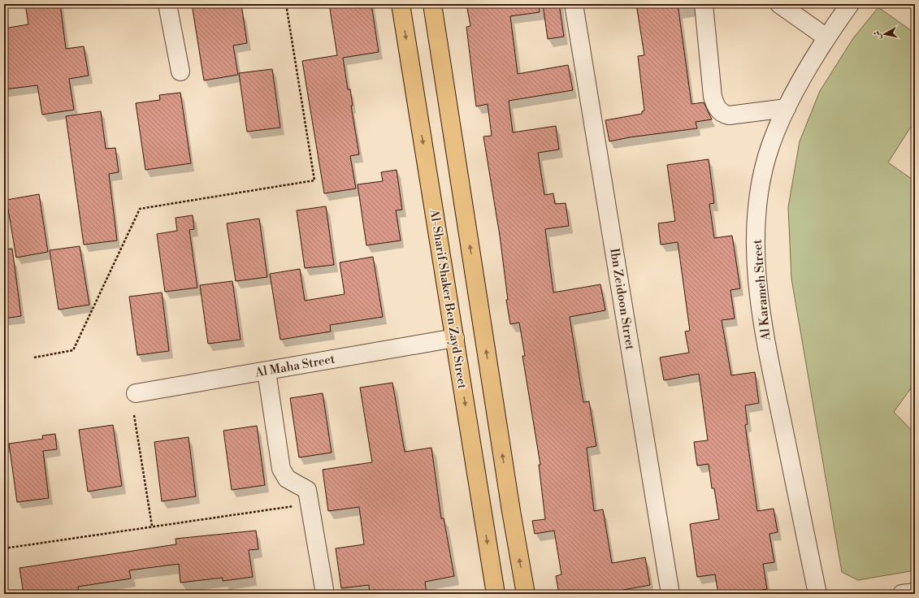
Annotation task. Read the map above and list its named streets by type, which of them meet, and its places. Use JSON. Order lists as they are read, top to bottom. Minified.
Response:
{"streets":{"main road":["Al-Sharif Shaker Ben Zayd Street"],"street":["Al Karameh Street","Ibn Zeidoon Strret","Al Maha Street"]},"crossings":[["Al-Sharif Shaker Ben Zayd Street","Al Maha Street"]],"north":"left"}
